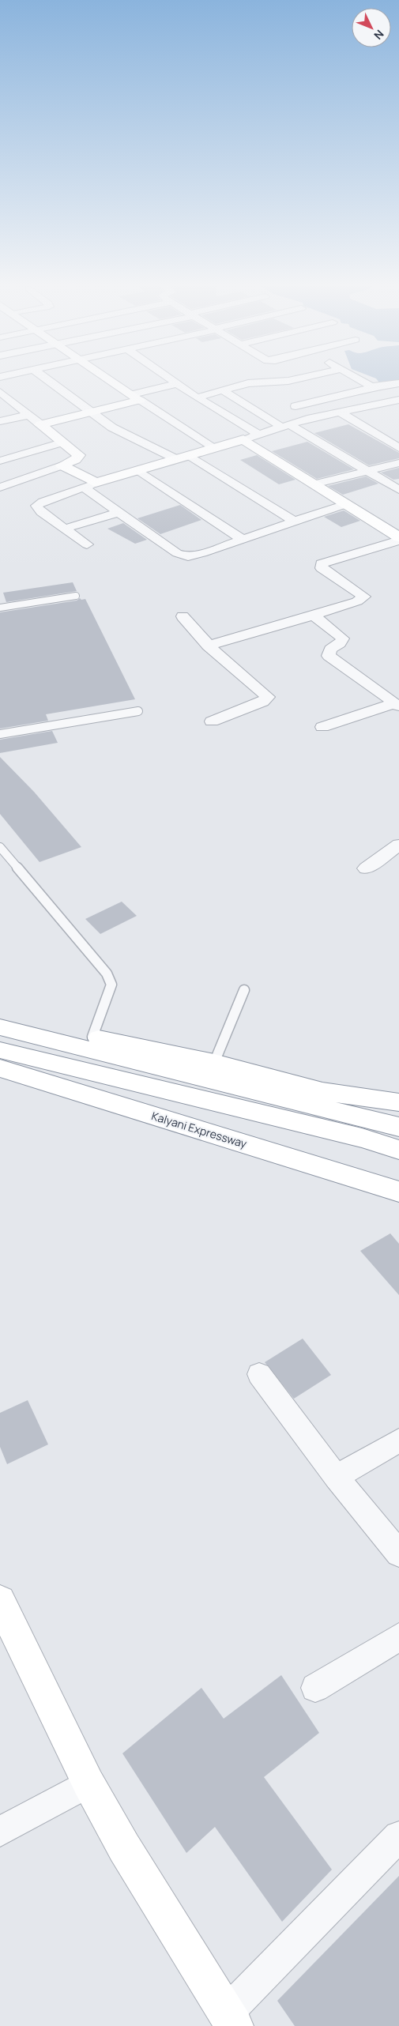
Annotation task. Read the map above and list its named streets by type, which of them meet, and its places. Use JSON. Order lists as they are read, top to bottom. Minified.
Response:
{"streets":{"main road":["Kalyani Expressway"]},"north":"bottom right"}
